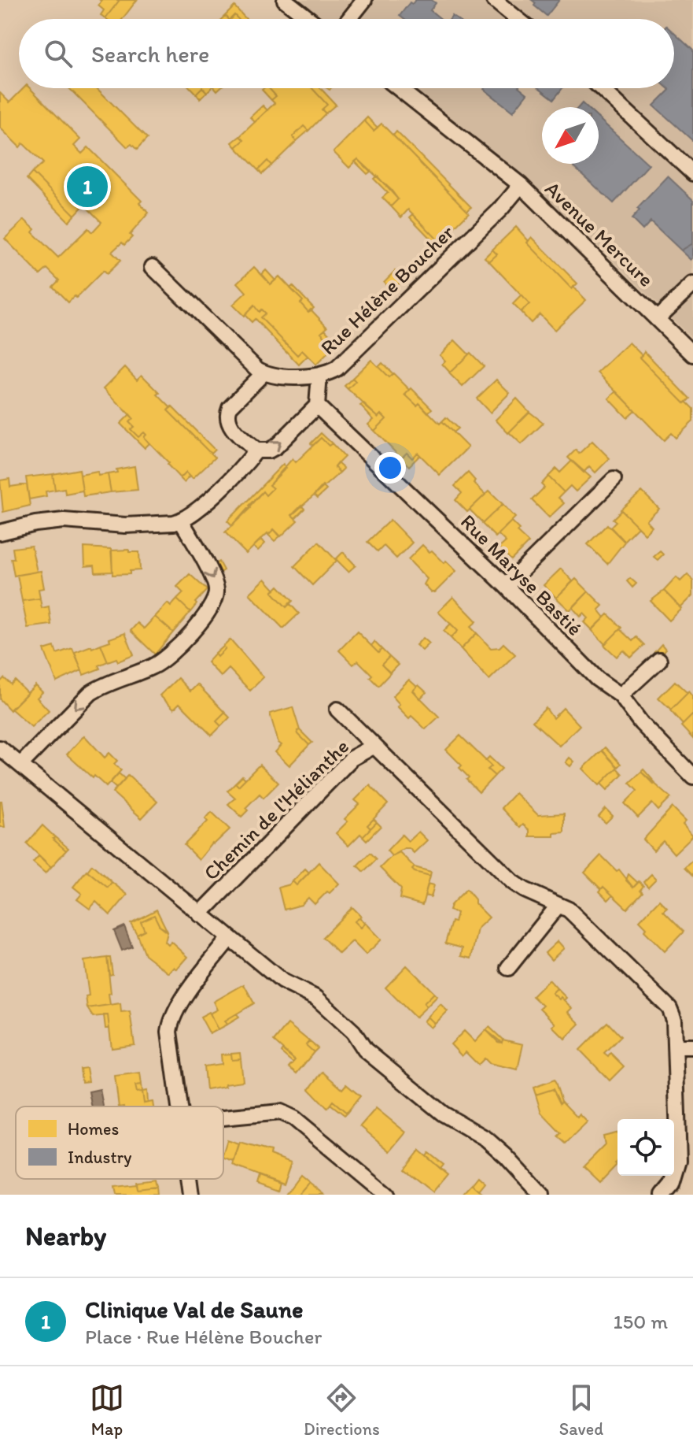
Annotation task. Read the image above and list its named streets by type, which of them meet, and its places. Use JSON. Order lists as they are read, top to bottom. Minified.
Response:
{"streets":{"street":["Avenue Mercure","Rue Hélène Boucher","Rue Maryse Bastié","Chemin de l'Hélianthe"]},"crossings":[["Avenue Mercure","Rue Hélène Boucher"]],"legend":["Homes","Industry"],"north":"bottom left","page":{"search":"Search here","pins":"1","heading":"Nearby","list":[{"mark":"1","name":"Clinique Val de Saune","note":"Place · Rue Hélène Boucher","value":"150 m"}],"nav":["Map","Directions","Saved"]}}
